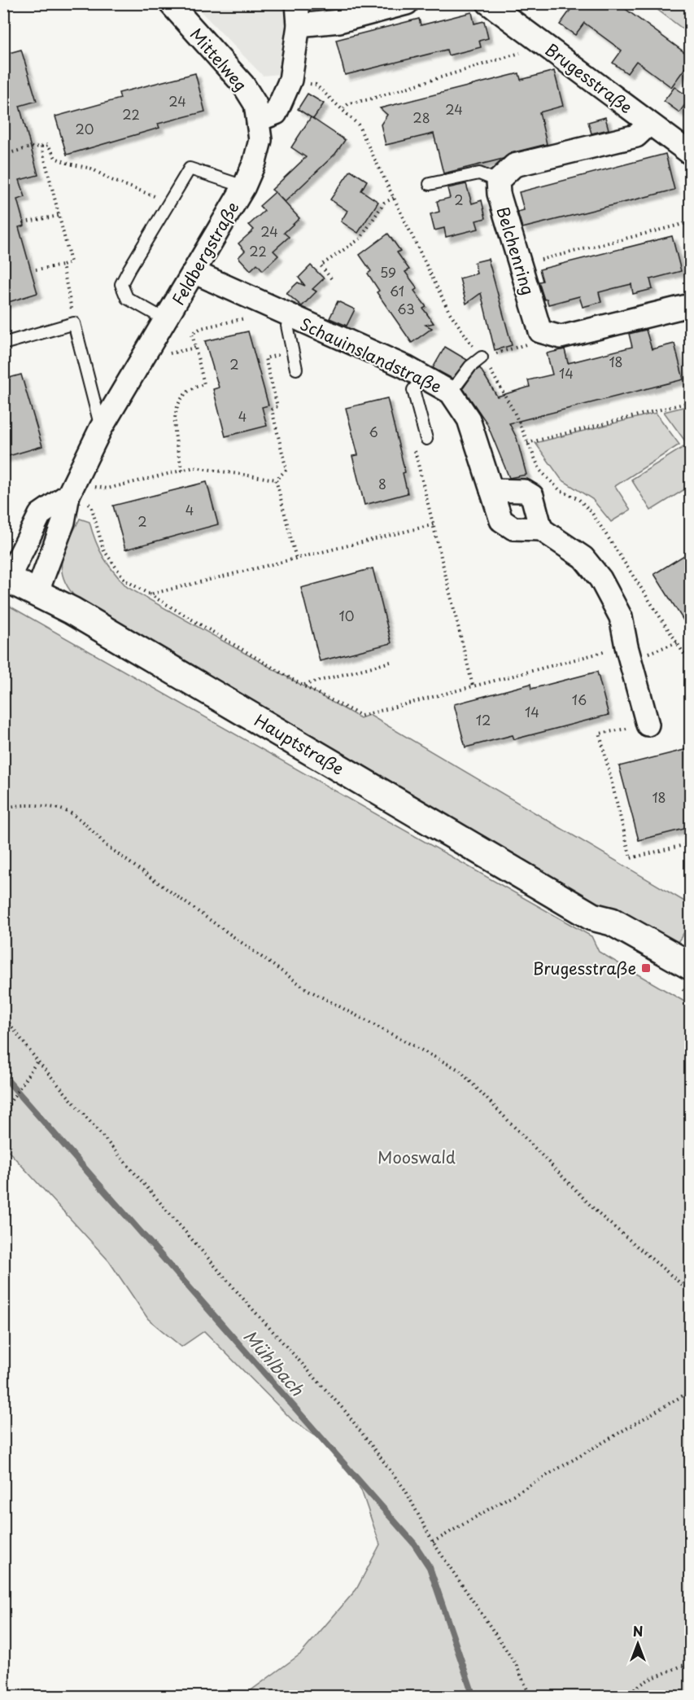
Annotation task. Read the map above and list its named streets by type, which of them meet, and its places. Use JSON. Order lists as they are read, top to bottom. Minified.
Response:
{"streets":{"street":["Mittelweg","Brugesstraße","Belchenring","Feldbergstraße","Schauinslandstraße","Hauptstraße"]},"crossings":[["Mittelweg","Feldbergstraße"],["Feldbergstraße","Schauinslandstraße"],["Feldbergstraße","Hauptstraße"]],"water":["Mühlbach"],"parks":["Mooswald"],"places":{"transit":["Brugesstraße"]},"house_numbers":["24","24","22","28","20","2","24","22","59","61","63","18","2","14","4","6","8","4","2","10","16","14","12","18"],"north":"top"}
